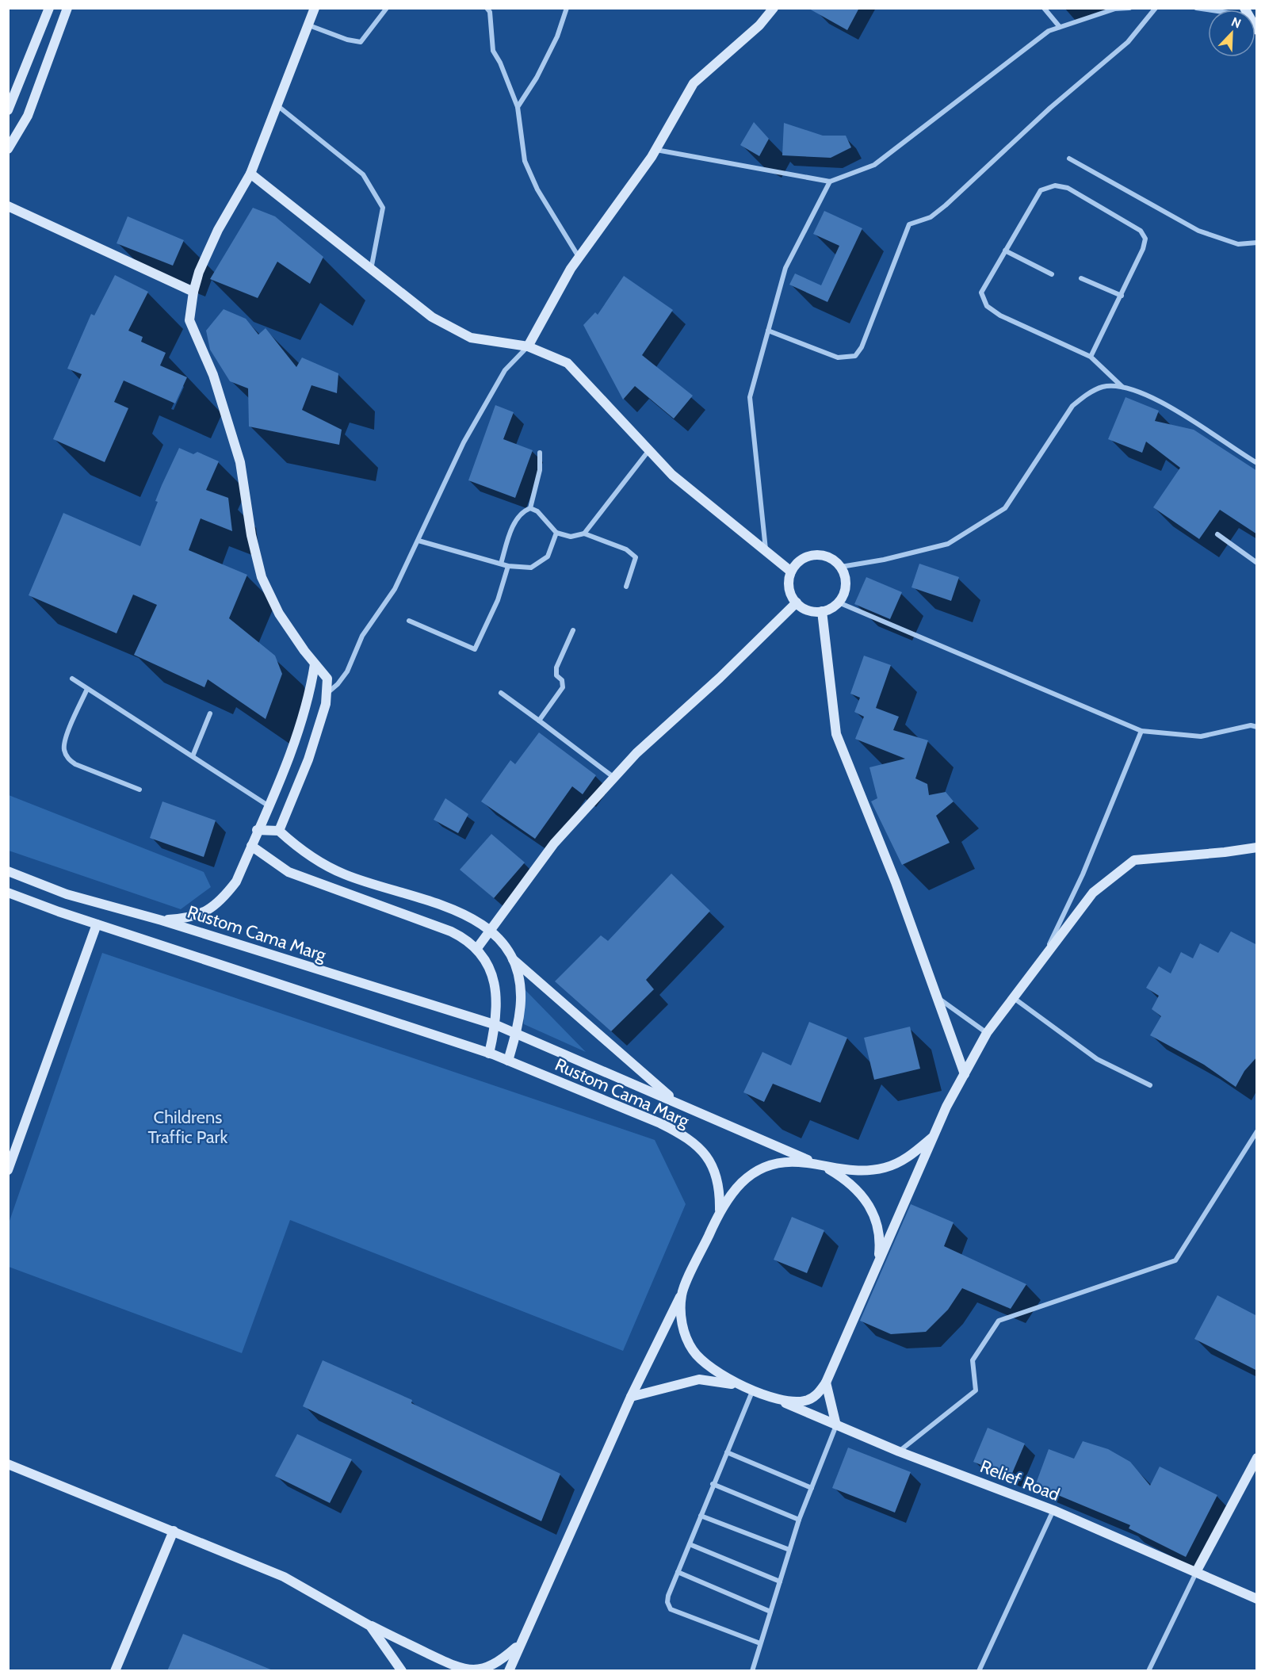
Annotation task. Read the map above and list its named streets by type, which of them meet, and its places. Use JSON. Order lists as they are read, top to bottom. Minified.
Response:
{"streets":{"street":["Rustom Cama Marg","Relief Road"]},"parks":["Childrens Traffic Park"],"north":"top right"}
